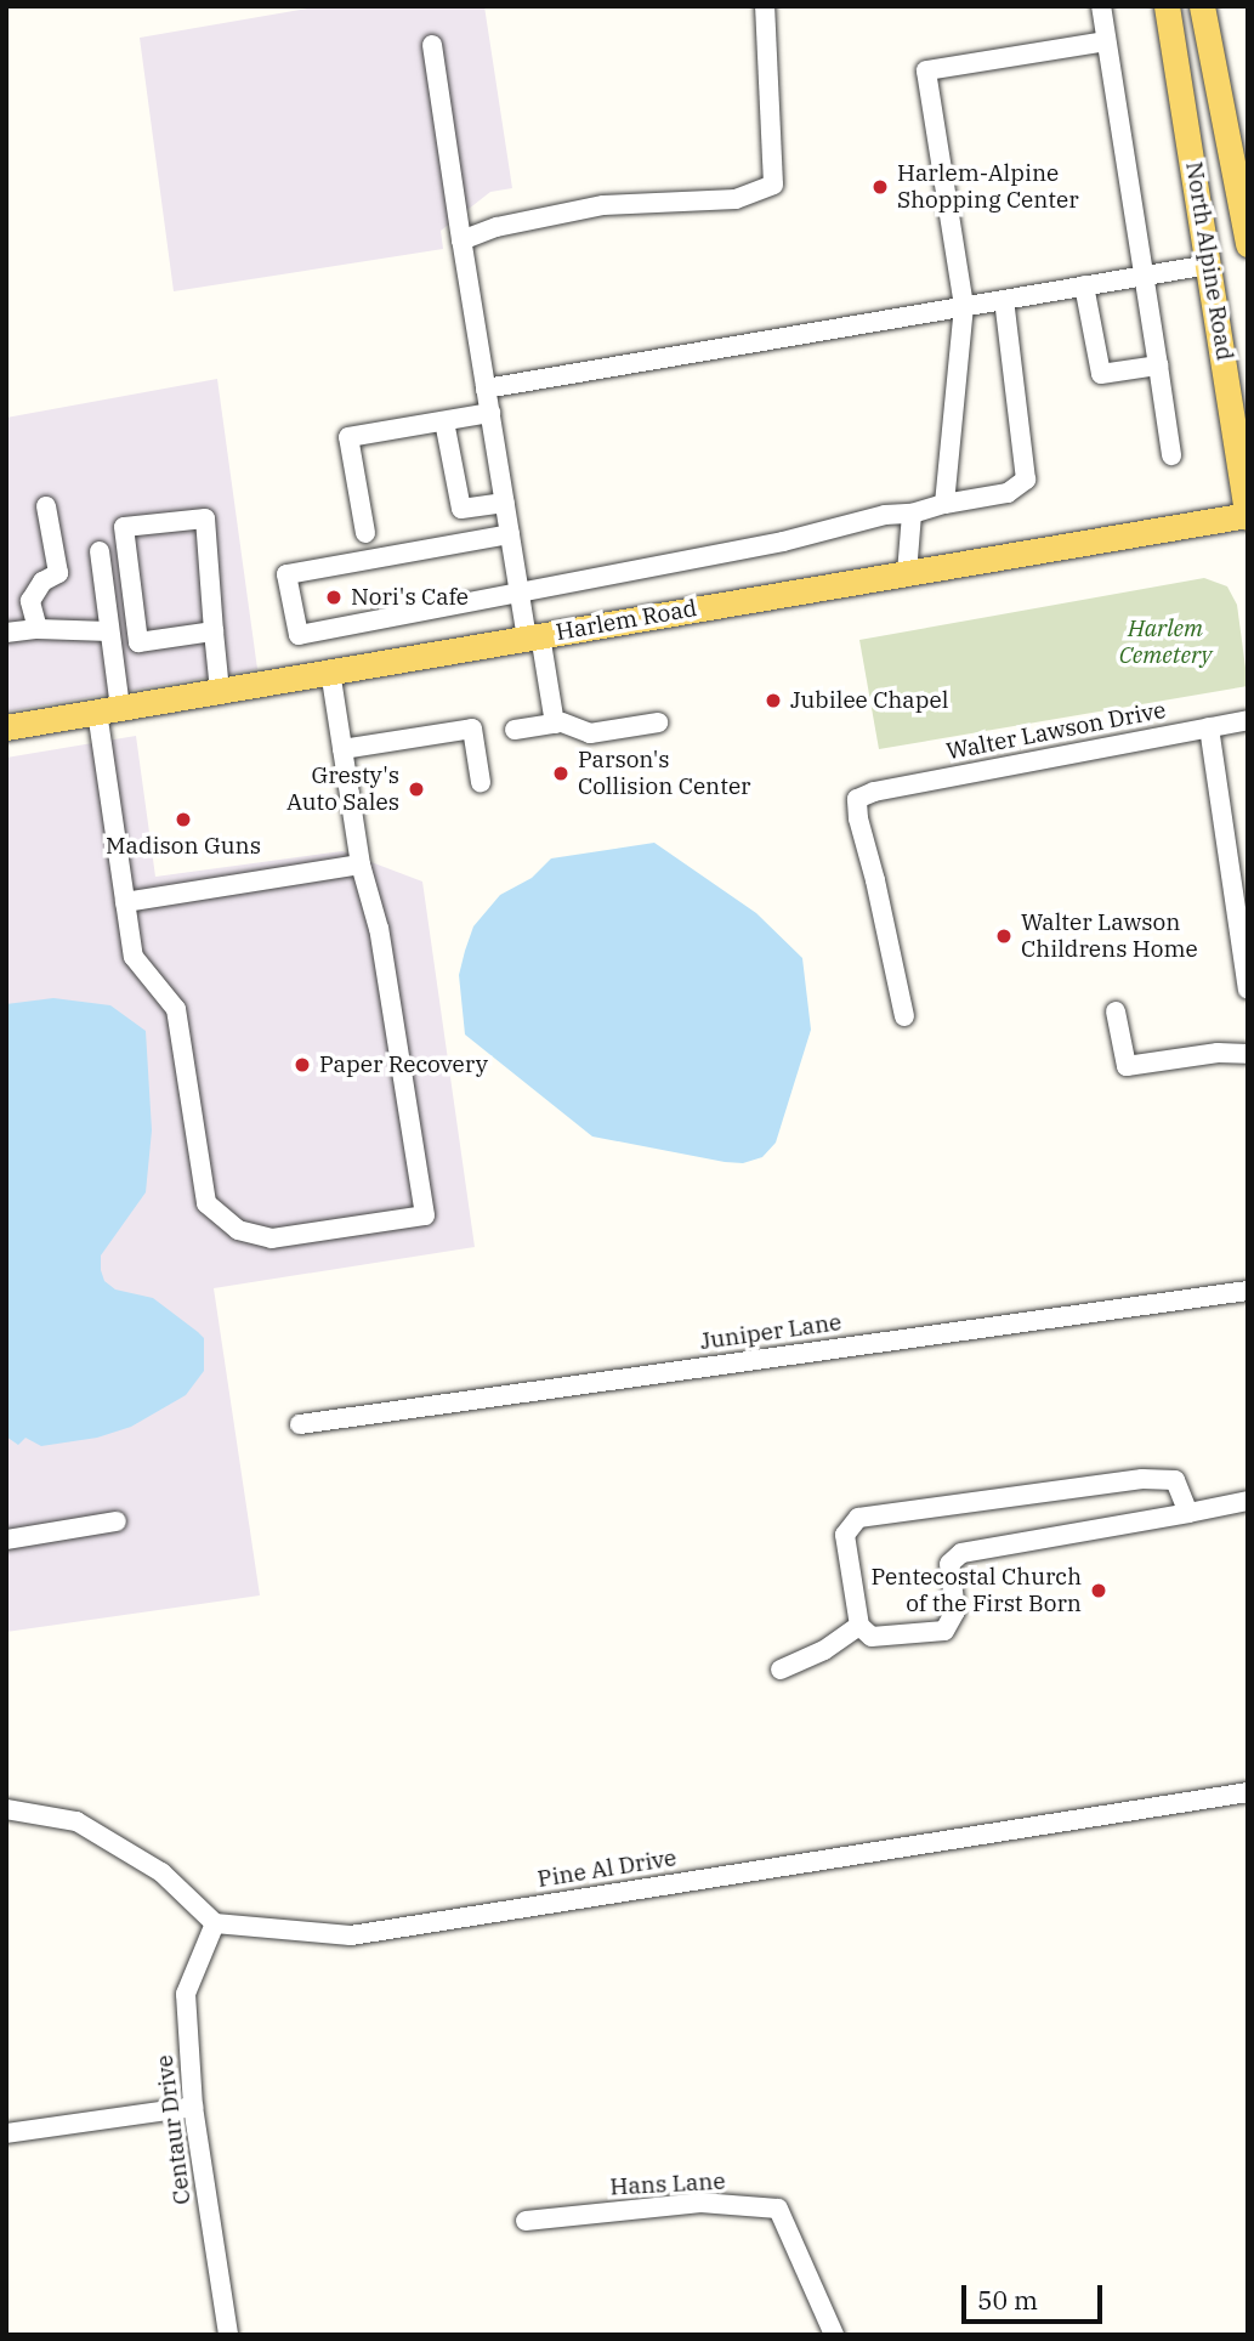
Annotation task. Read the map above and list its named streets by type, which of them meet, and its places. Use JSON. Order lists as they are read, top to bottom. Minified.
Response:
{"streets":{"main road":["North Alpine Road","Harlem Road"],"street":["Walter Lawson Drive","Juniper Lane","Pine Al Drive","Centaur Drive","Hans Lane"]},"crossings":[["North Alpine Road","Harlem Road"],["Pine Al Drive","Centaur Drive"]],"parks":["Harlem Cemetery"],"places":["Harlem-Alpine Shopping Center","Nori's Cafe","Jubilee Chapel","Parson's Collision Center","Gresty's Auto Sales","Madison Guns","Walter Lawson Childrens Home","Paper Recovery","Pentecostal Church of the First Born"],"scale_bar":"50 m"}
